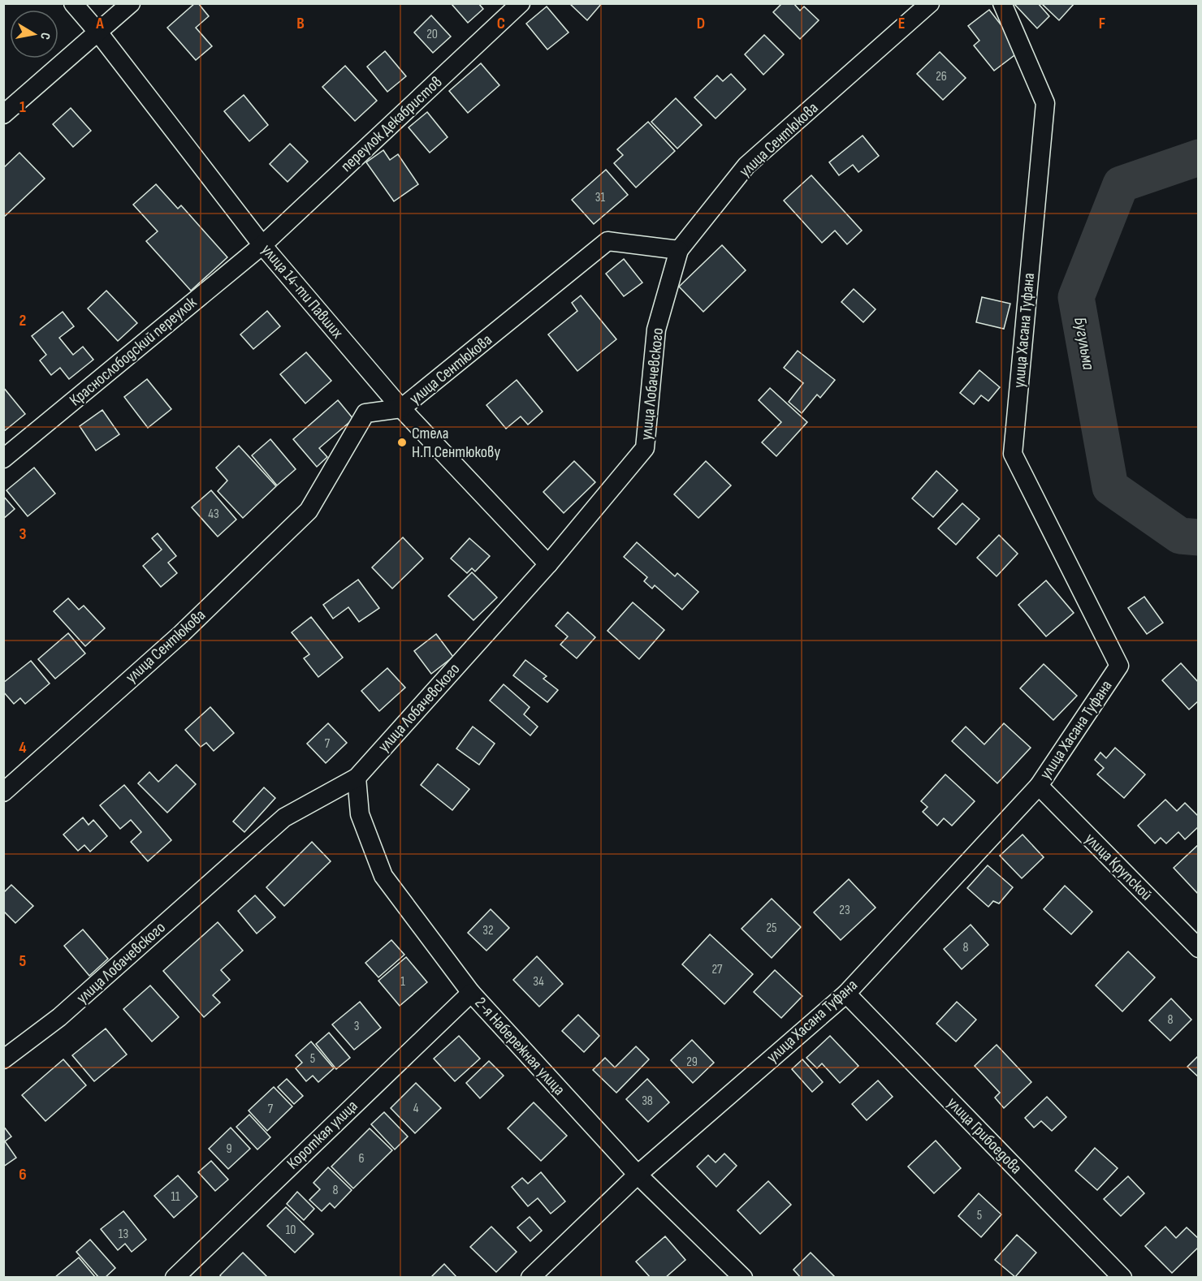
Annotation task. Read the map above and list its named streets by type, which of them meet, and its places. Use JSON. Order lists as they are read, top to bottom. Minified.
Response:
{"streets":{"street":["переулок Декабристов","улица Сентюкова","улица 14-ти Павших","улица Хасана Туфана","Краснослободский переулок","улица Лобачевского","улица Крупской","2-я Набережная улица","Короткая улица","улица Грибоедова"]},"crossings":[["переулок Декабристов","улица 14-ти Павших"],["переулок Декабристов","Краснослободский переулок"],["улица Сентюкова","улица 14-ти Павших"],["улица Сентюкова","улица Лобачевского"],["улица 14-ти Павших","Краснослободский переулок"],["улица 14-ти Павших","улица Лобачевского"],["улица Хасана Туфана","улица Крупской"],["улица Хасана Туфана","2-я Набережная улица"],["улица Хасана Туфана","улица Грибоедова"],["улица Лобачевского","2-я Набережная улица"],["2-я Набережная улица","Короткая улица"]],"water":["Бугульма"],"places":["Стела Н.П.Сентюкову"],"house_numbers":["20","26","31","43","7","23","25","32","8","27","1","34","8","3","5","29","38","4","7","9","6","8","11","5","10","13"],"north":"right","grid":{"columns":["A","B","C","D","E","F"],"rows":["1","2","3","4","5","6"]}}
